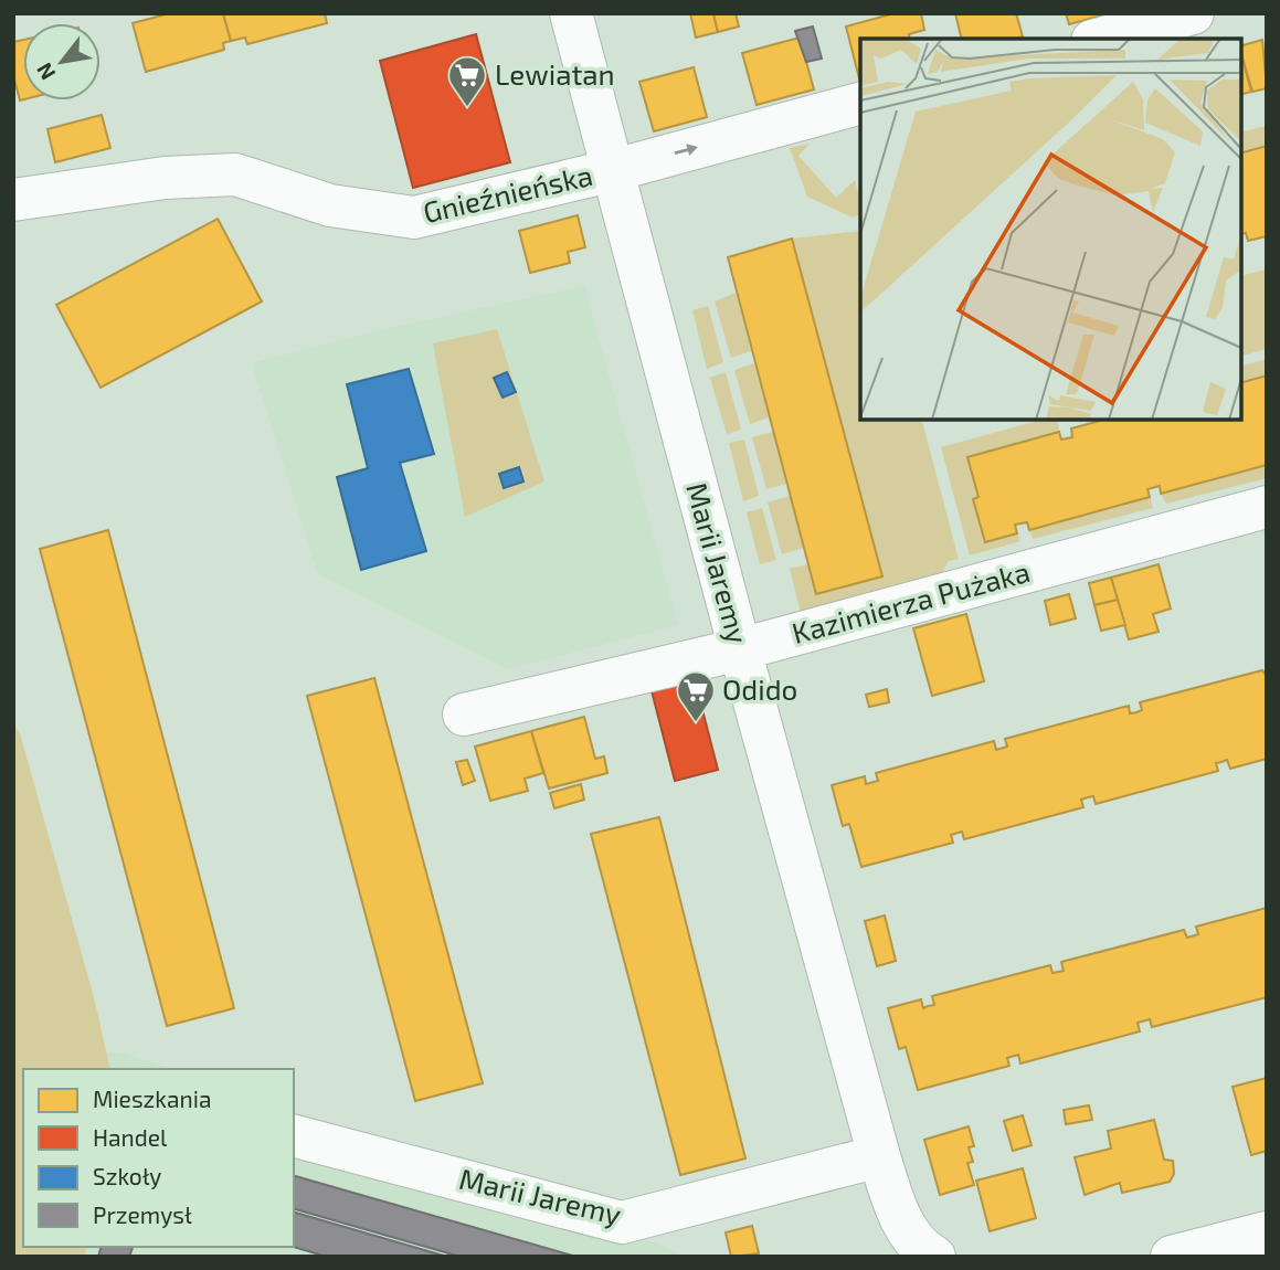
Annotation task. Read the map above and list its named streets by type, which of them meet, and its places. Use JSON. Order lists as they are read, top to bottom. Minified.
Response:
{"streets":{"street":["Gnieźnieńska","Marii Jaremy","Kazimierza Pużaka"]},"crossings":[["Gnieźnieńska","Marii Jaremy"],["Marii Jaremy","Kazimierza Pużaka"]],"places":{"supermarket":["Lewiatan","Odido"]},"legend":["Mieszkania","Handel","Szkoły","Przemysł"],"north":"bottom left"}
